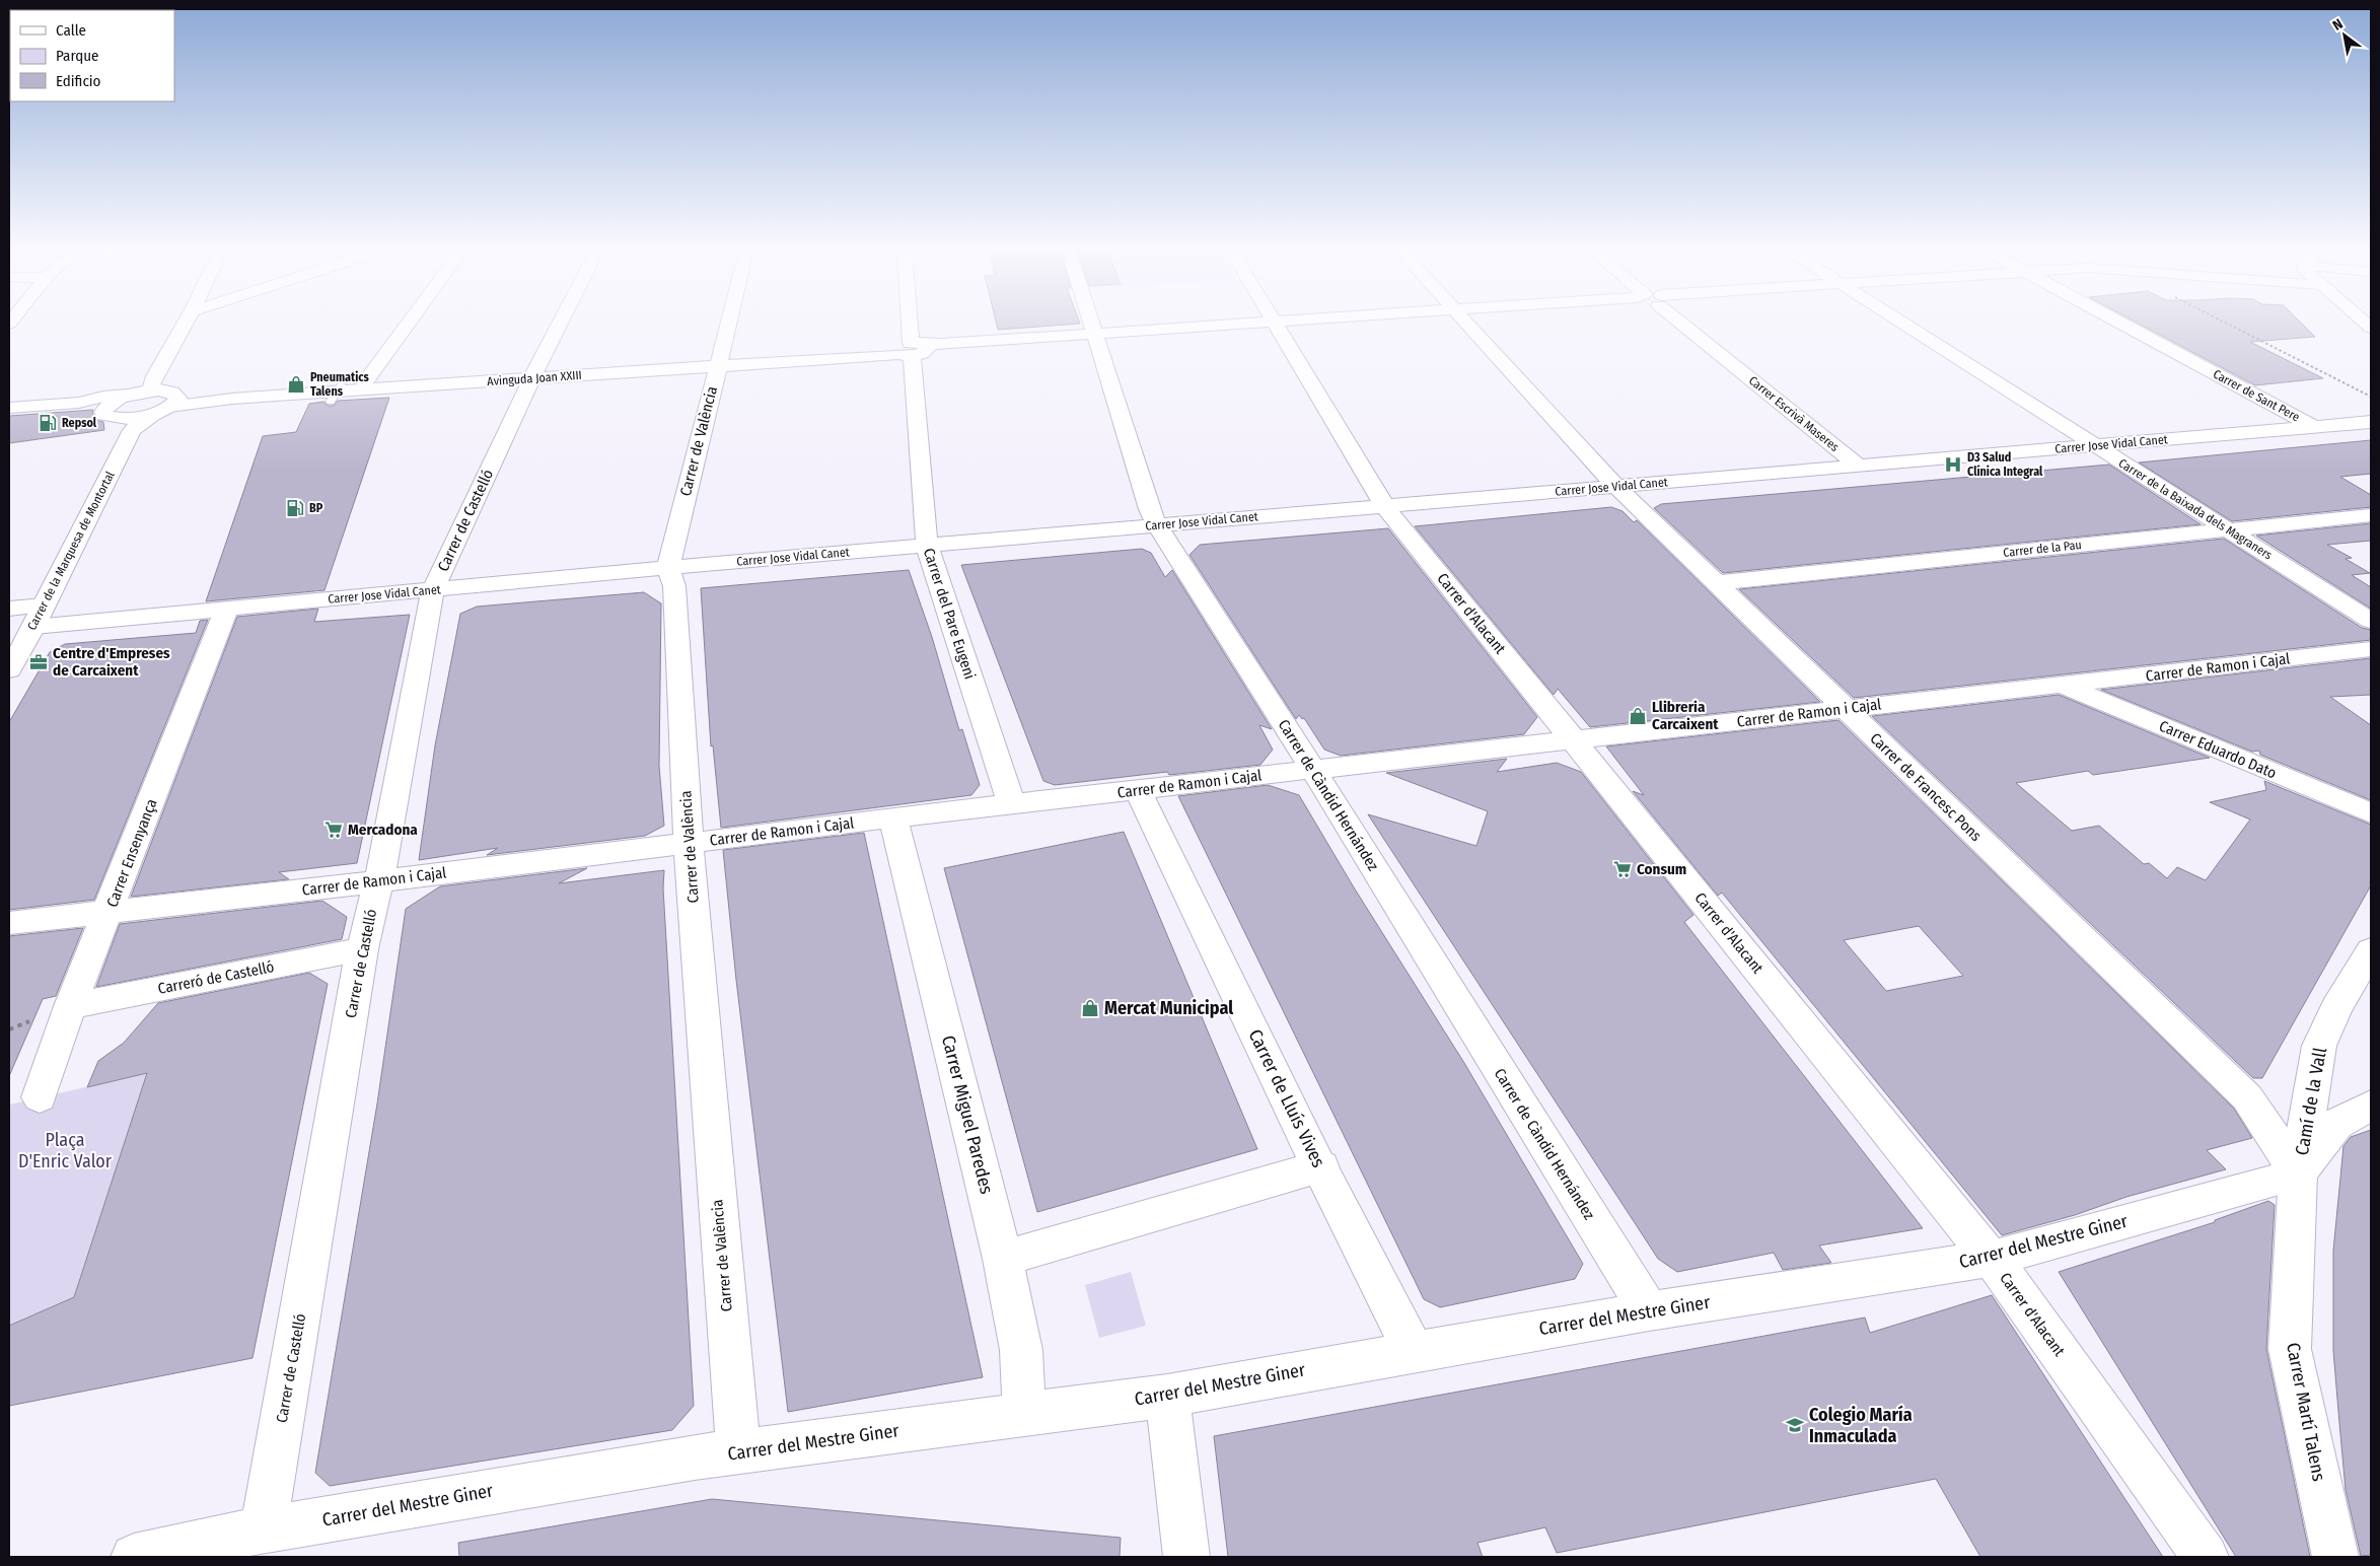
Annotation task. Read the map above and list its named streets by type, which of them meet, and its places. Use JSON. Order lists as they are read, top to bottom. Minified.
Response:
{"streets":{"street":["Avinguda Joan XXIII","Carrer de Sant Pere","Carrer Escrivà Maseres","Carrer de València","Carrer Jose Vidal Canet","Carrer de la Baixada dels Magraners","Carrer de Castelló","Carrer de la Pau","Carrer de la Marquesa de Montortal","Carrer del Pare Eugeni","Carrer d'Alacant","Carrer de Ramon i Cajal","Carrer Eduardo Dato","Carrer de Francesc Pons","Carrer de Càndid Hernández","Carrer Ensenyança","Carreró de Castelló","Carrer de Lluís Vives","Camí de la Vall","Carrer Miguel Paredes","Carrer del Mestre Giner","Carrer Martí Talens"]},"crossings":[["Avinguda Joan XXIII","Carrer de València"],["Avinguda Joan XXIII","Carrer de Castelló"],["Avinguda Joan XXIII","Carrer de la Marquesa de Montortal"],["Avinguda Joan XXIII","Carrer del Pare Eugeni"],["Avinguda Joan XXIII","Carrer d'Alacant"],["Avinguda Joan XXIII","Carrer de Càndid Hernández"],["Carrer de Sant Pere","Carrer Jose Vidal Canet"],["Carrer Escrivà Maseres","Carrer Jose Vidal Canet"],["Carrer de València","Carrer Jose Vidal Canet"],["Carrer de València","Carrer de Ramon i Cajal"],["Carrer de València","Carrer del Mestre Giner"],["Carrer Jose Vidal Canet","Carrer de la Baixada dels Magraners"],["Carrer Jose Vidal Canet","Carrer de Castelló"],["Carrer Jose Vidal Canet","Carrer de la Marquesa de Montortal"],["Carrer Jose Vidal Canet","Carrer del Pare Eugeni"],["Carrer Jose Vidal Canet","Carrer d'Alacant"],["Carrer Jose Vidal Canet","Carrer de Francesc Pons"],["Carrer Jose Vidal Canet","Carrer de Càndid Hernández"],["Carrer Jose Vidal Canet","Carrer Ensenyança"],["Carrer de la Baixada dels Magraners","Carrer de la Pau"],["Carrer de Castelló","Carrer de Ramon i Cajal"],["Carrer de Castelló","Carreró de Castelló"],["Carrer de Castelló","Carrer del Mestre Giner"],["Carrer de la Pau","Carrer de Francesc Pons"],["Carrer del Pare Eugeni","Carrer de Ramon i Cajal"],["Carrer d'Alacant","Carrer de Ramon i Cajal"],["Carrer d'Alacant","Carrer del Mestre Giner"],["Carrer de Ramon i Cajal","Carrer Eduardo Dato"],["Carrer de Ramon i Cajal","Carrer de Francesc Pons"],["Carrer de Ramon i Cajal","Carrer de Càndid Hernández"],["Carrer de Ramon i Cajal","Carrer Ensenyança"],["Carrer de Ramon i Cajal","Carrer de Lluís Vives"],["Carrer de Ramon i Cajal","Carrer Miguel Paredes"],["Carrer de Francesc Pons","Camí de la Vall"],["Carrer de Francesc Pons","Carrer del Mestre Giner"],["Carrer de Francesc Pons","Carrer Martí Talens"],["Carrer de Càndid Hernández","Carrer del Mestre Giner"],["Carrer Ensenyança","Carreró de Castelló"],["Carrer de Lluís Vives","Carrer del Mestre Giner"],["Camí de la Vall","Carrer del Mestre Giner"],["Camí de la Vall","Carrer Martí Talens"],["Carrer Miguel Paredes","Carrer del Mestre Giner"],["Carrer del Mestre Giner","Carrer Martí Talens"]],"parks":["Plaça D'Enric Valor"],"places":{"shop":["Pneumatics Talens","Llibreria Carcaixent","Mercat Municipal"],"fuel station":["Repsol","BP"],"hospital":["D3 Salud Clínica Integral"],"office":["Centre d'Empreses de Carcaixent"],"supermarket":["Mercadona","Consum"],"school or university":["Colegio María Inmaculada"]},"legend":["Calle","Parque","Edificio"],"north":"top left"}
